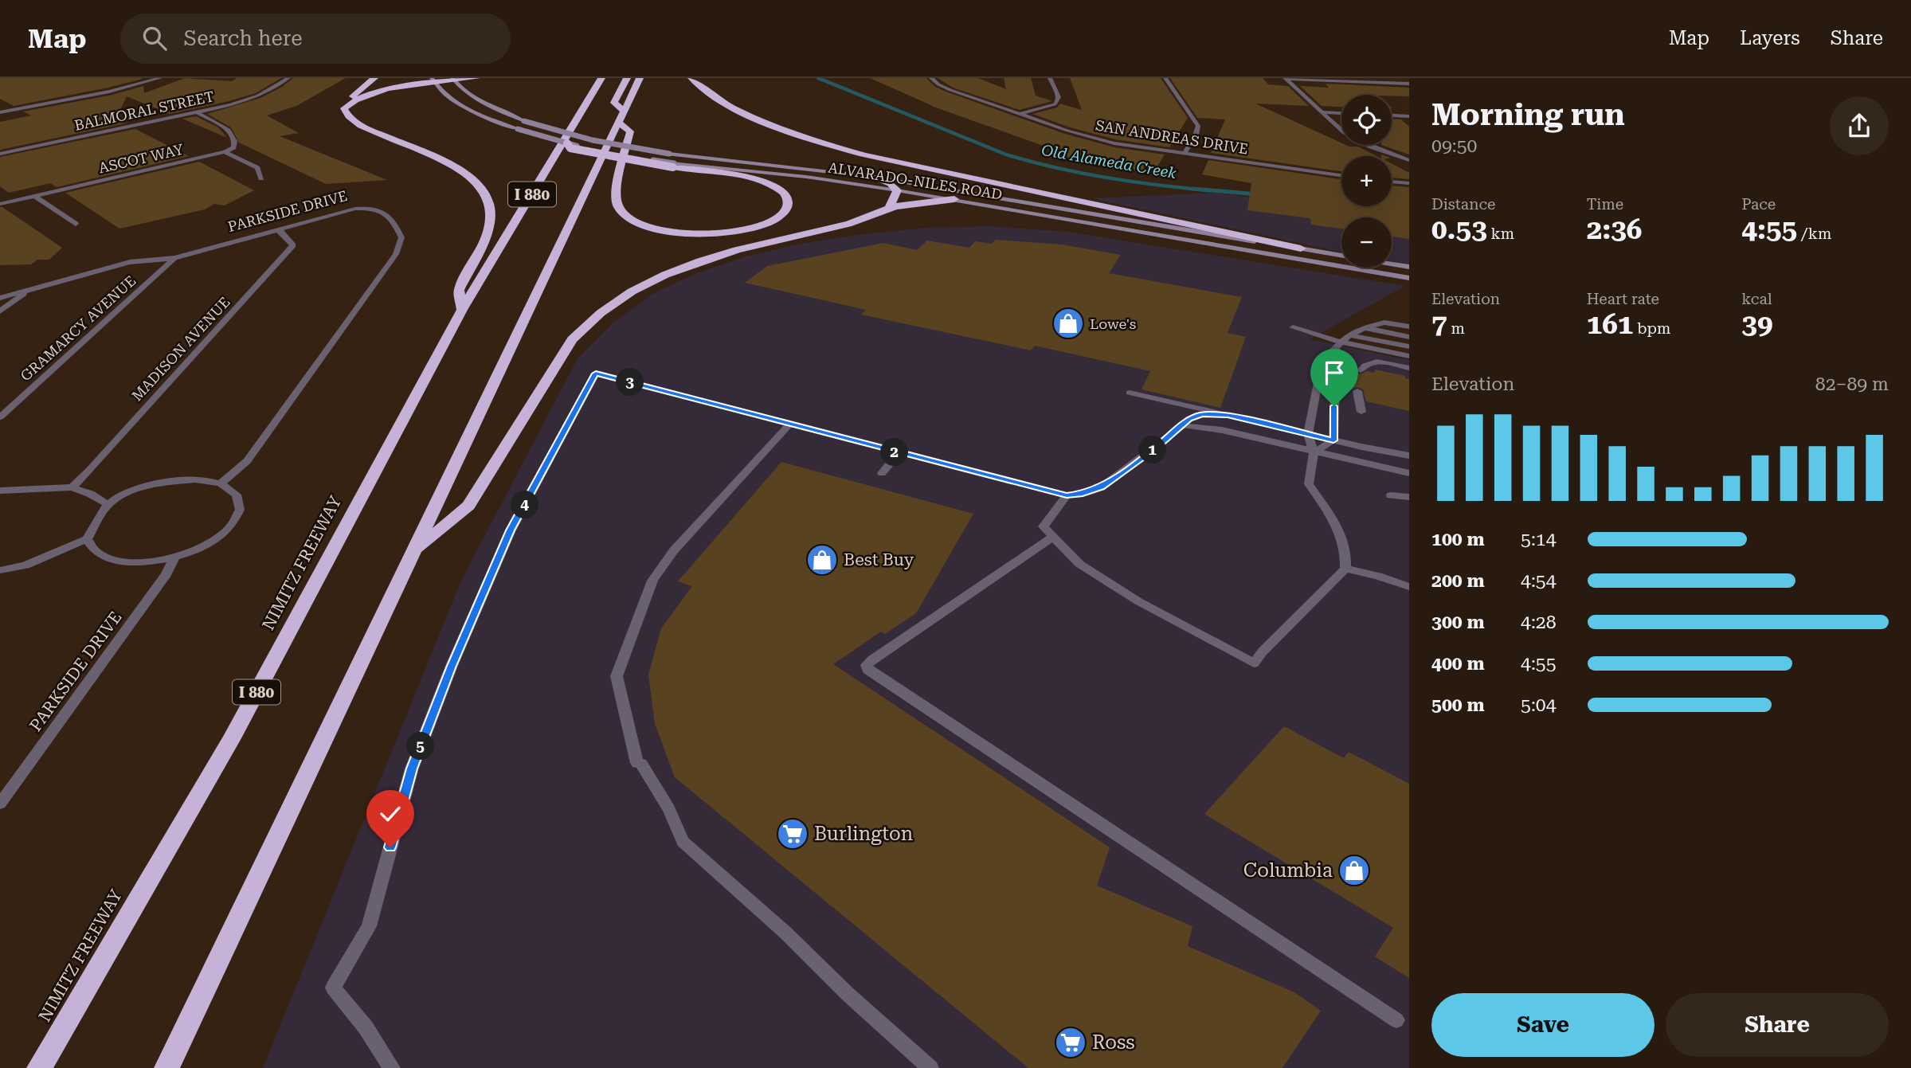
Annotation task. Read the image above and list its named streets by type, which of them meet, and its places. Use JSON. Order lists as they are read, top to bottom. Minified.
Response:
{"streets":{"highway":["I 880","NIMITZ FREEWAY"],"main road":["ALVARADO-NILES ROAD"],"street":["BALMORAL STREET","SAN ANDREAS DRIVE","ASCOT WAY","PARKSIDE DRIVE","GRAMARCY AVENUE","MADISON AVENUE"]},"crossings":[["PARKSIDE DRIVE","GRAMARCY AVENUE"],["PARKSIDE DRIVE","MADISON AVENUE"]],"water":["Old Alameda Creek"],"places":{"shop":["Lowe's","Best Buy","Columbia"],"supermarket":["Burlington","Ross"]},"page":{"header":"Map","search":"Search here","nav":["Map","Layers","Share"],"heading":["Morning run","09:50"],"map_buttons":["+","−"],"stats":[["Distance","0.53 km"],["Time","2:36"],["Pace","4:55 /km"],["Elevation","7 m"],["Heart rate","161 bpm"],["kcal","39"]],"chart":["Elevation","82–89 m"],"pins":["3","1","2","4","5"],"list":[{"name":"100 m","note":"5:14"},{"name":"200 m","note":"4:54"},{"name":"300 m","note":"4:28"},{"name":"400 m","note":"4:55"},{"name":"500 m","note":"5:04"}],"buttons":["Save","Share"]}}
